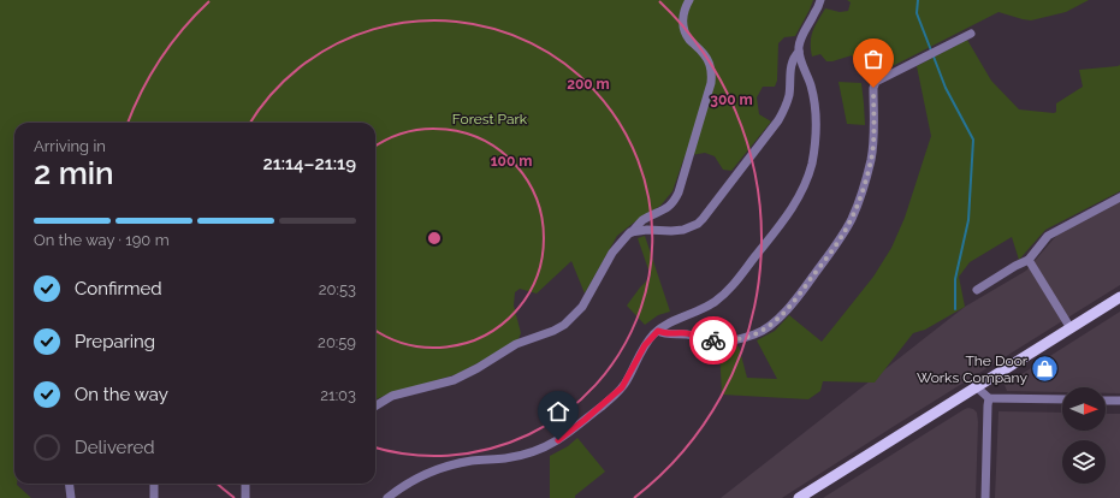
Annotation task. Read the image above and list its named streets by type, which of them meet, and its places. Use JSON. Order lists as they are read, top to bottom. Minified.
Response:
{"parks":["Forest Park"],"places":{"shop":["The Door Works Company"]},"north":"right","page":{"heading":["2 min","Arriving in","21:14–21:19"],"bar":"On the way · 190 m","list":[["Confirmed","20:53"],["Preparing","20:59"],["On the way","21:03"],"Delivered"]},"rings":["200 m","300 m","100 m"]}
